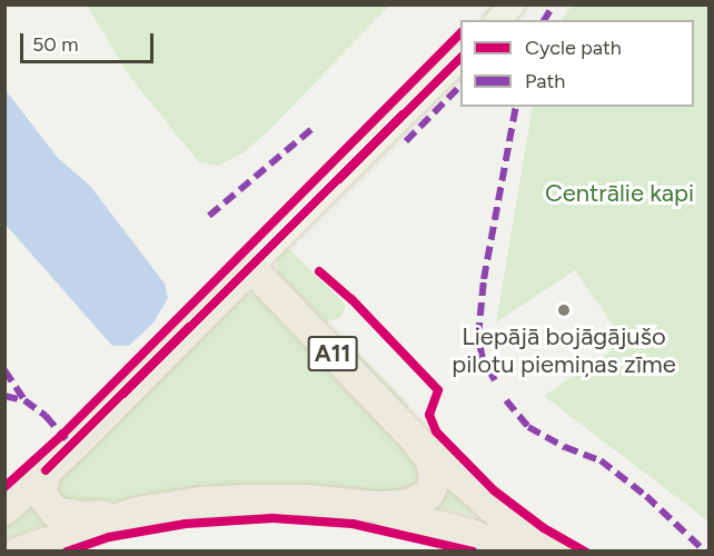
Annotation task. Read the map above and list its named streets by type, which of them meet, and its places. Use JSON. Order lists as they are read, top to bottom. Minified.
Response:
{"streets":{"highway":["A11"]},"parks":["Centrālie kapi"],"places":["Liepājā bojāgājušo pilotu piemiņas zīme"],"legend":["Cycle path","Path"],"scale_bar":"50 m"}
